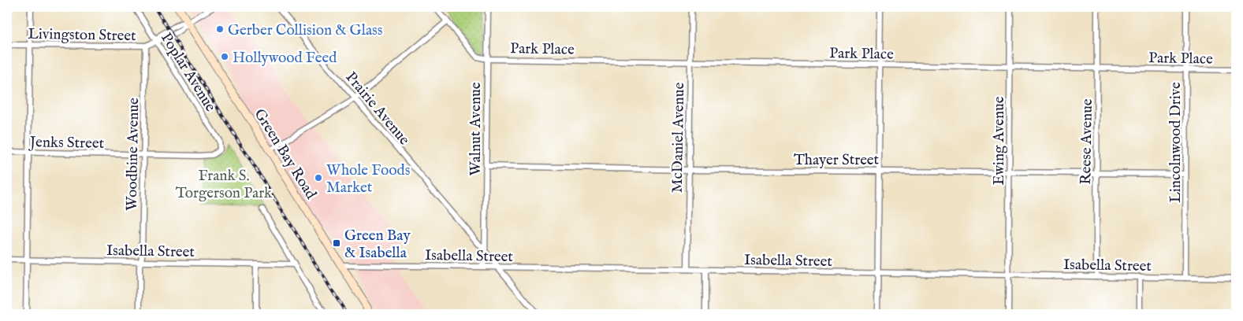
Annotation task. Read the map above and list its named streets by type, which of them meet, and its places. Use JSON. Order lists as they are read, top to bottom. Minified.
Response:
{"streets":{"main road":["Green Bay Road"],"street":["Livingston Street","Park Place","Poplar Avenue","Prairie Avenue","Walnut Avenue","McDaniel Avenue","Ewing Avenue","Jenks Street","Reese Avenue","Lincolnwood Drive","Woodbine Avenue","Thayer Street","Isabella Street"]},"crossings":[["Livingston Street","Poplar Avenue"],["Livingston Street","Green Bay Road"],["Livingston Street","Woodbine Avenue"],["Park Place","Walnut Avenue"],["Park Place","McDaniel Avenue"],["Park Place","Ewing Avenue"],["Park Place","Reese Avenue"],["Park Place","Lincolnwood Drive"],["Poplar Avenue","Jenks Street"],["Prairie Avenue","Walnut Avenue"],["Prairie Avenue","Isabella Street"],["Walnut Avenue","Thayer Street"],["Walnut Avenue","Isabella Street"],["McDaniel Avenue","Thayer Street"],["McDaniel Avenue","Isabella Street"],["Ewing Avenue","Thayer Street"],["Ewing Avenue","Isabella Street"],["Jenks Street","Woodbine Avenue"],["Reese Avenue","Thayer Street"],["Reese Avenue","Isabella Street"],["Lincolnwood Drive","Thayer Street"],["Lincolnwood Drive","Isabella Street"],["Green Bay Road","Isabella Street"],["Woodbine Avenue","Isabella Street"]],"parks":["Frank S. Torgerson Park"],"places":{"other":["Gerber Collision & Glass","Hollywood Feed","Whole Foods Market"],"transit":["Green Bay & Isabella"]}}
